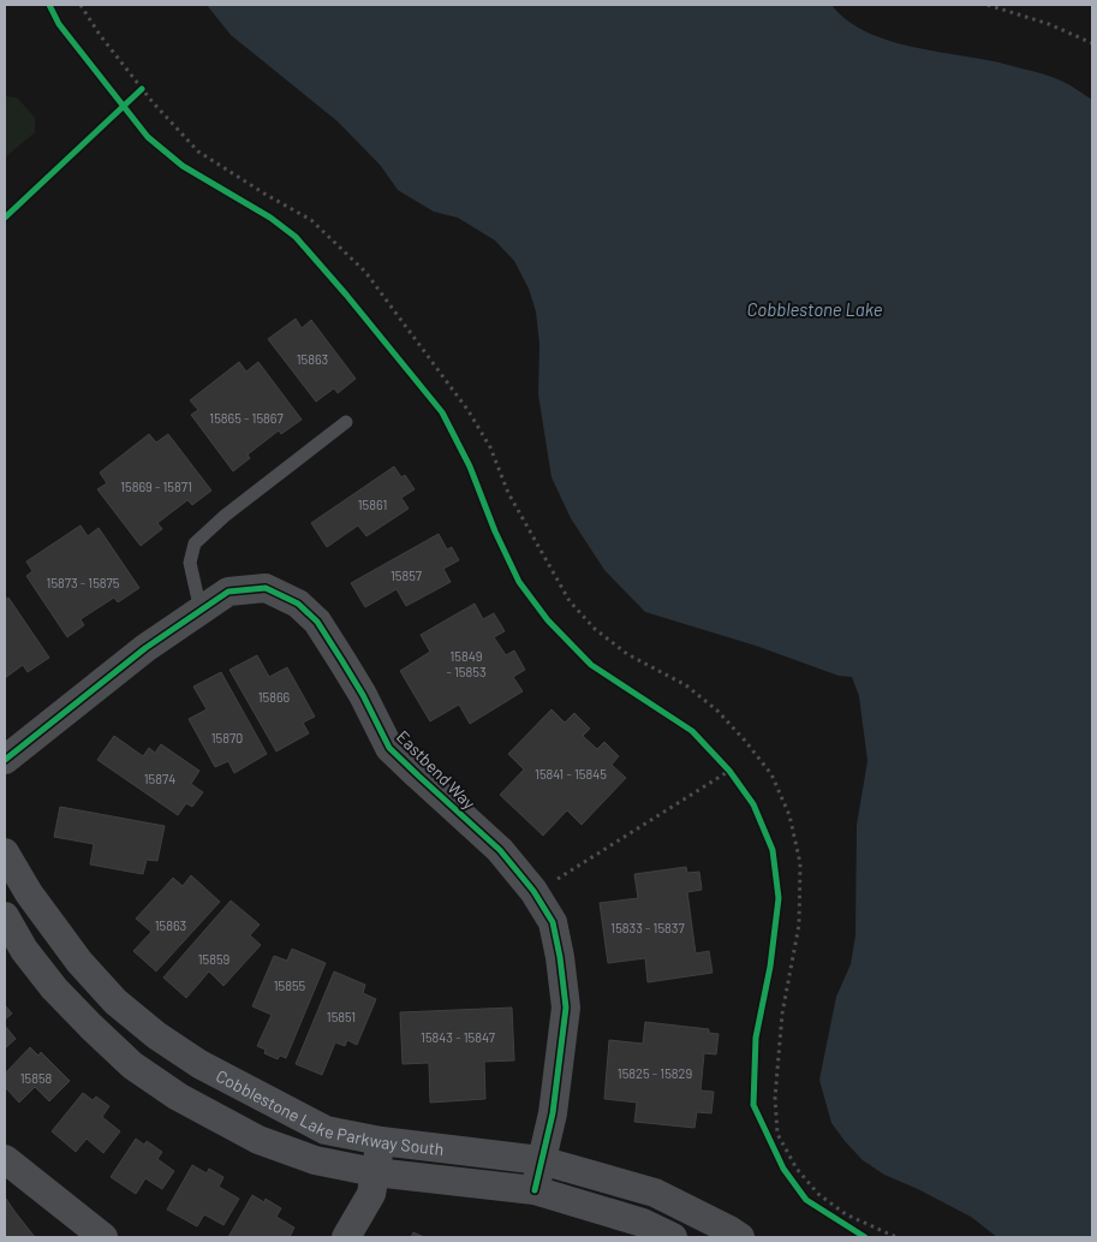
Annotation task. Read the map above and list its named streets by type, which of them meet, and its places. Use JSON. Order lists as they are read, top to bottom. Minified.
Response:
{"streets":{"street":["Eastbend Way","Cobblestone Lake Parkway South"]},"crossings":[["Eastbend Way","Cobblestone Lake Parkway South"]],"water":["Cobblestone Lake"],"house_numbers":["15863","15865 - 15867","15869 - 15871","15861","15857","15873 - 15875","15849 - 15853","15866","15870","15841 - 15845","15874","15863","15833 - 15837","15859","15855","15851","15843 - 15847","15825 - 15829","15858"]}
